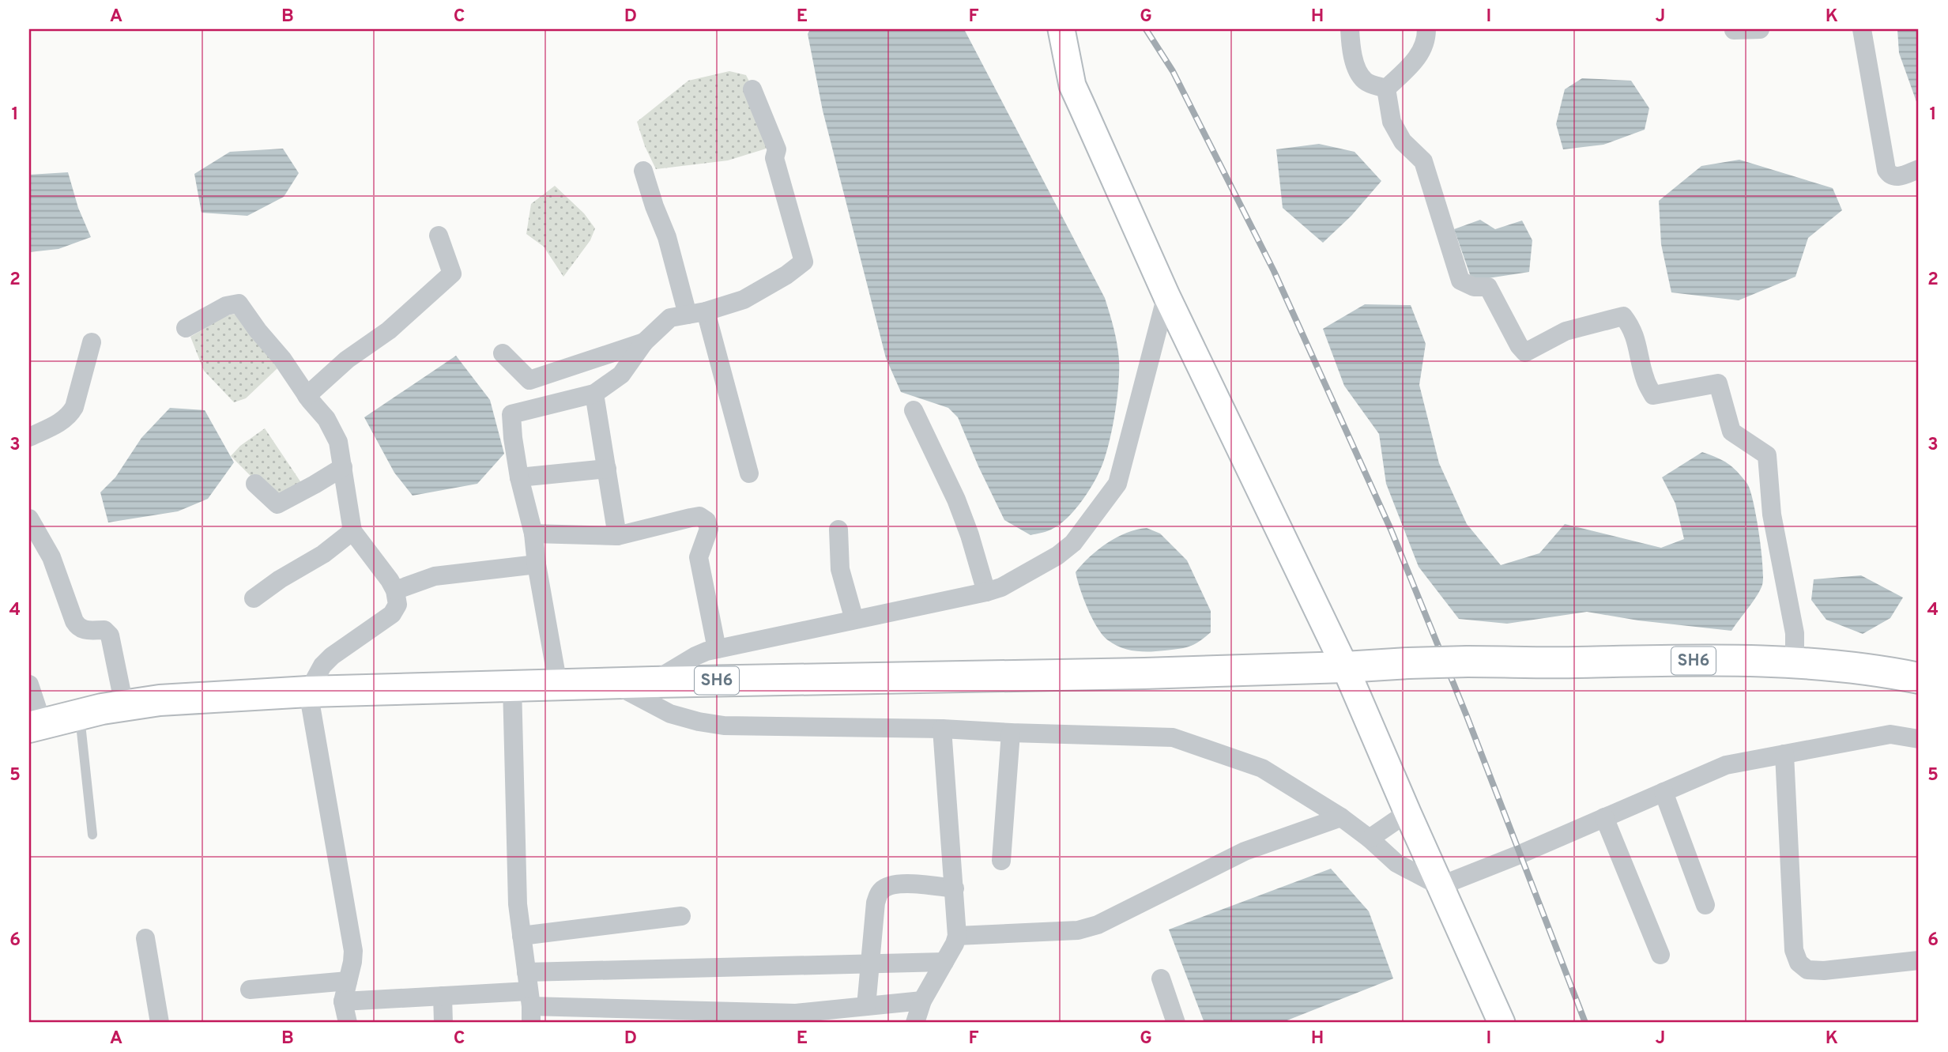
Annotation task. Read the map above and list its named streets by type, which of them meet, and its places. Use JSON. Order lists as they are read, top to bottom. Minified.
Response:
{"streets":{"main road":["SH6"]},"grid":{"columns":["A","B","C","D","E","F","G","H","I","J","K"],"rows":["1","2","3","4","5","6"]}}
